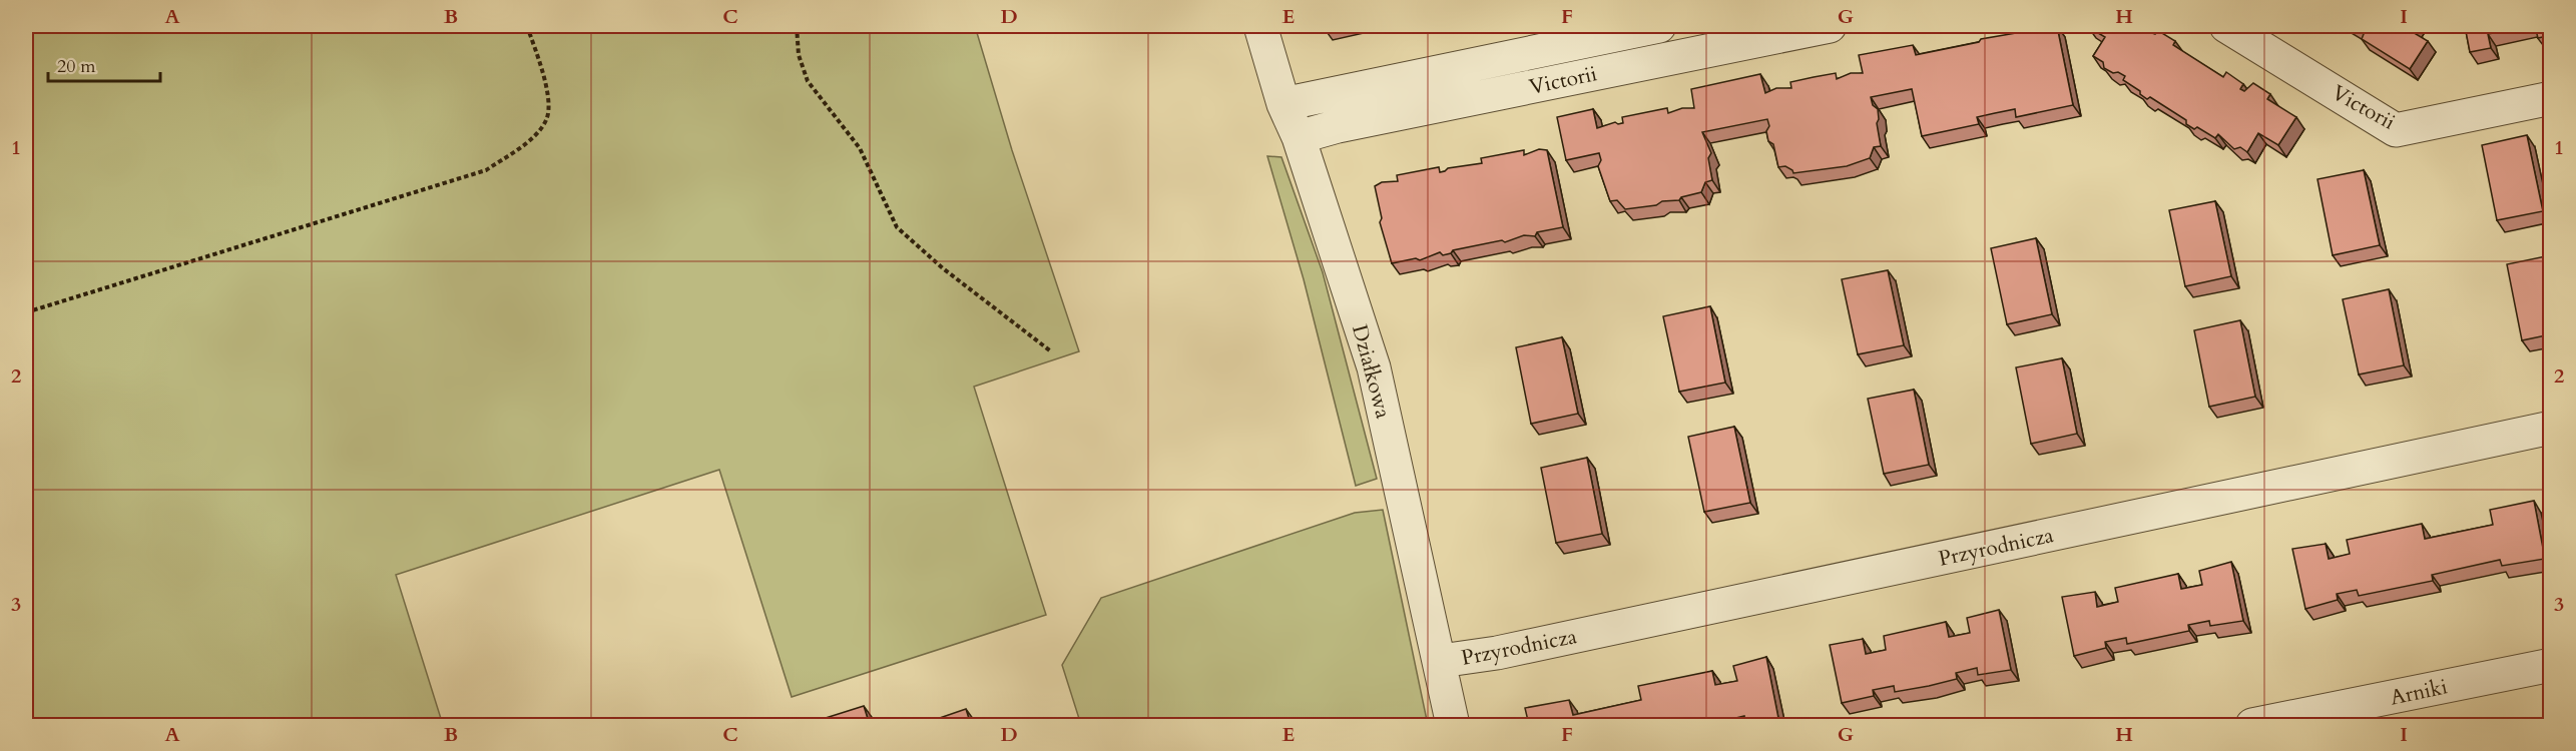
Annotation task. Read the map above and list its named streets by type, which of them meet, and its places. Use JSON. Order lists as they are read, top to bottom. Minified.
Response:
{"streets":{"street":["Victorii","Działkowa","Przyrodnicza","Arniki"]},"crossings":[["Victorii","Działkowa"],["Działkowa","Przyrodnicza"]],"scale_bar":"20 m","grid":{"columns":["A","B","C","D","E","F","G","H","I"],"rows":["1","2","3"]}}
